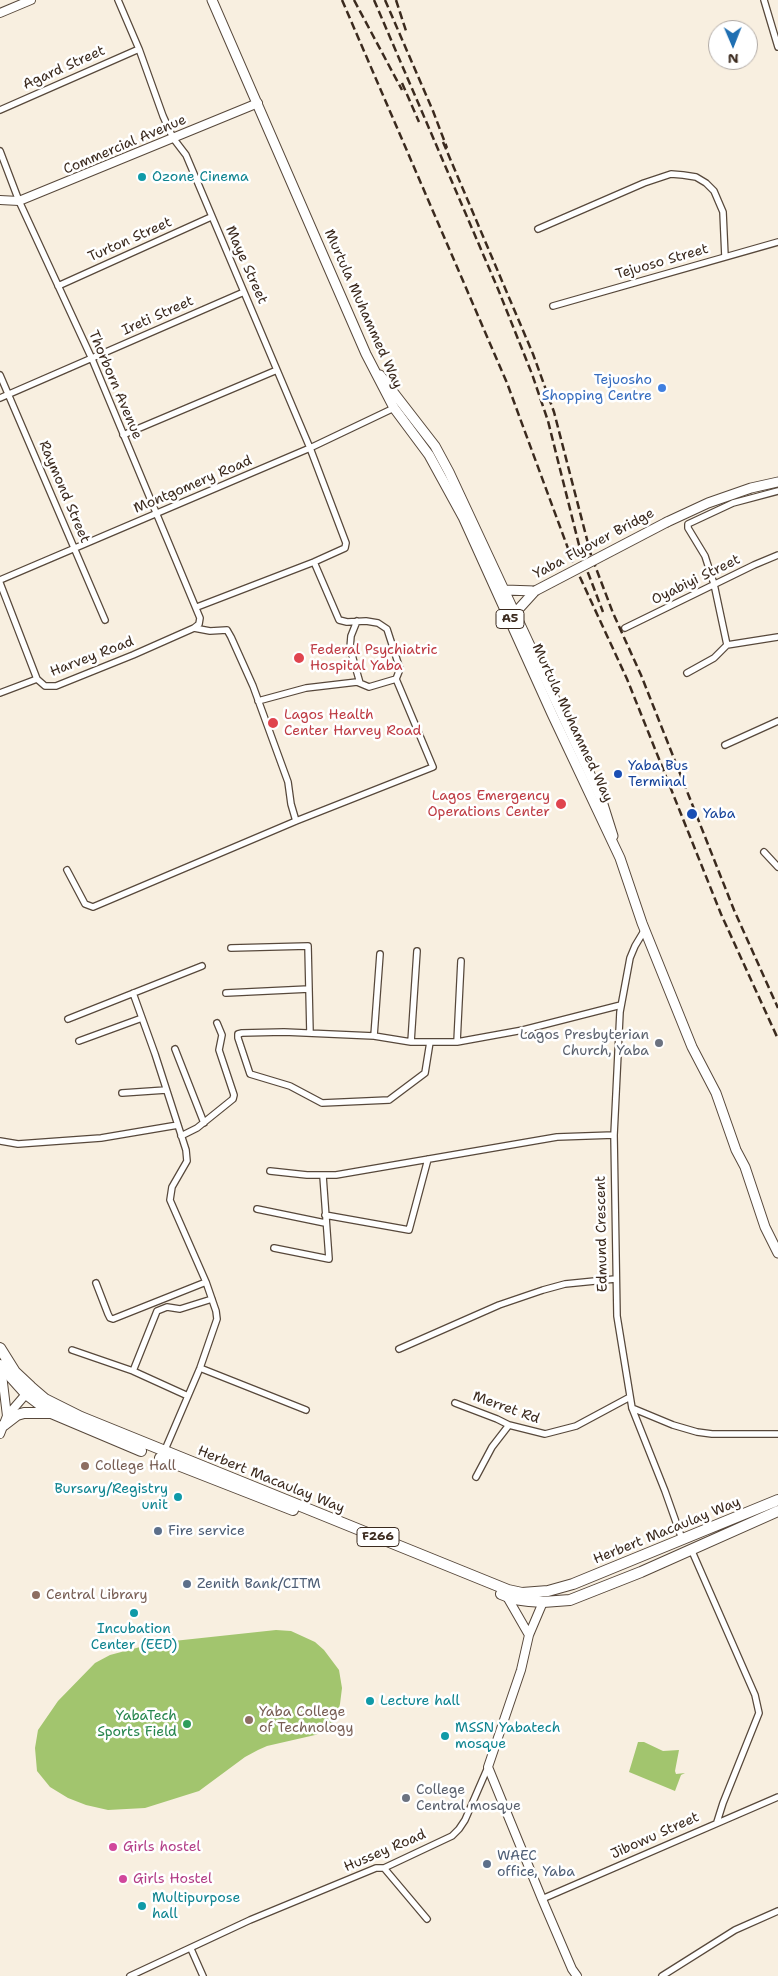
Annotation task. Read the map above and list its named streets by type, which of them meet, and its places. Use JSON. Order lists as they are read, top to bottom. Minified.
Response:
{"streets":{"highway":["Herbert Macaulay Way","F266"],"main road":["Murtula Muhammed Way","Yaba Flyover Bridge","A5"],"street":["Agard Street","Commercial Avenue","Turton Street","Tejuoso Street","Maye Street","Ireti Street","Thorborn Avenue","Montgomery Road","Raymond Street","Oyabiyi Street","Harvey Road","Edmund Crescent","Merret Rd","Jibowu Street","Hussey Road"]},"crossings":[["Agard Street","Maye Street"],["Commercial Avenue","Maye Street"],["Commercial Avenue","Murtula Muhammed Way"],["Commercial Avenue","Thorborn Avenue"],["Turton Street","Maye Street"],["Turton Street","Thorborn Avenue"],["Maye Street","Ireti Street"],["Maye Street","Montgomery Road"],["Murtula Muhammed Way","Montgomery Road"],["Murtula Muhammed Way","Edmund Crescent"],["Ireti Street","Thorborn Avenue"],["Ireti Street","Raymond Street"],["Thorborn Avenue","Montgomery Road"],["Montgomery Road","Raymond Street"],["Edmund Crescent","Merret Rd"],["Edmund Crescent","Herbert Macaulay Way"],["Herbert Macaulay Way","Hussey Road"]],"places":["Ozone Cinema","Tejuosho Shopping Centre","Federal Psychiatric Hospital Yaba","Lagos Health Center Harvey Road","Yaba Bus Terminal","Lagos Emergency Operations Center","Yaba","Lagos Presbyterian Church, Yaba","College Hall","Bursary/Registry unit","Fire service","Zenith Bank/CITM","Central Library","Incubation Center (EED)","Lecture hall","Yaba College of Technology","YabaTech Sports Field","MSSN Yabatech mosque","College Central mosque","Girls hostel","WAEC office, Yaba","Girls Hostel","Multipurpose hall"],"north":"bottom"}
